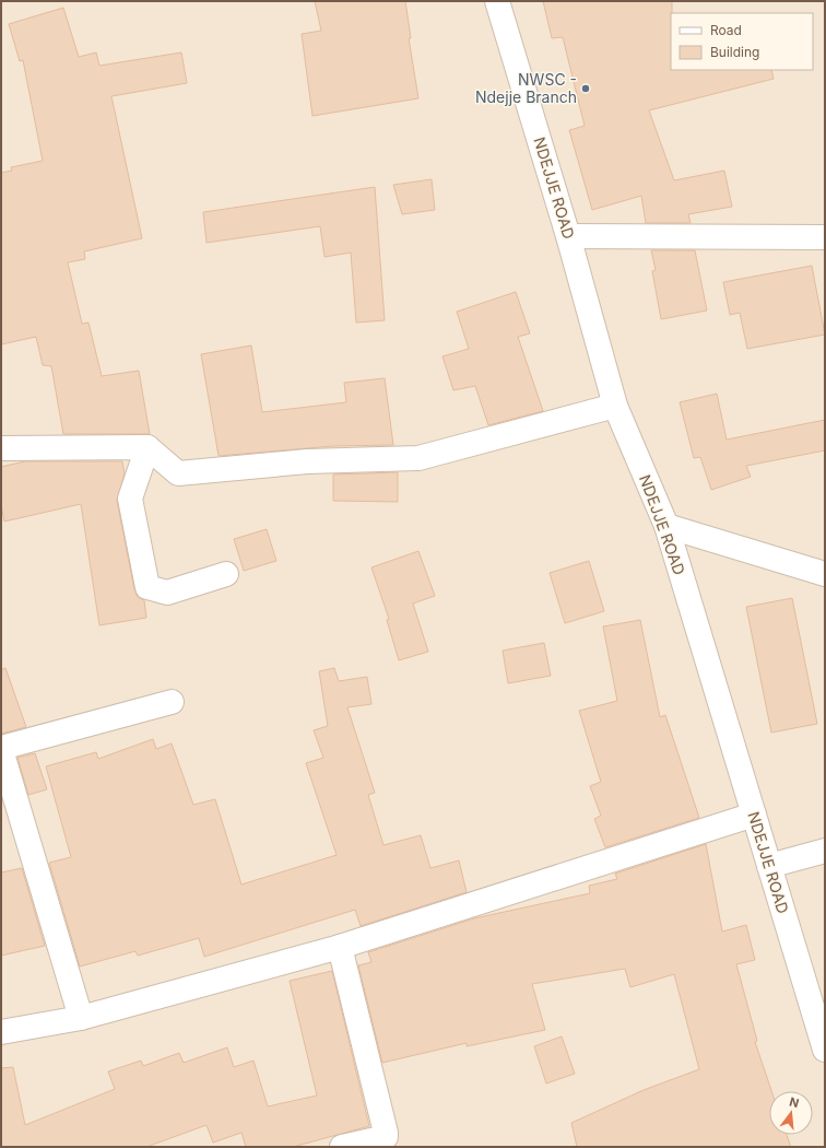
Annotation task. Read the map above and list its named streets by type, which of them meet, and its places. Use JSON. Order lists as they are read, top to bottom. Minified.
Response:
{"streets":{"street":["NDEJJE ROAD"]},"places":["NWSC - Ndejje Branch"],"legend":["Road","Building"],"north":"top"}
